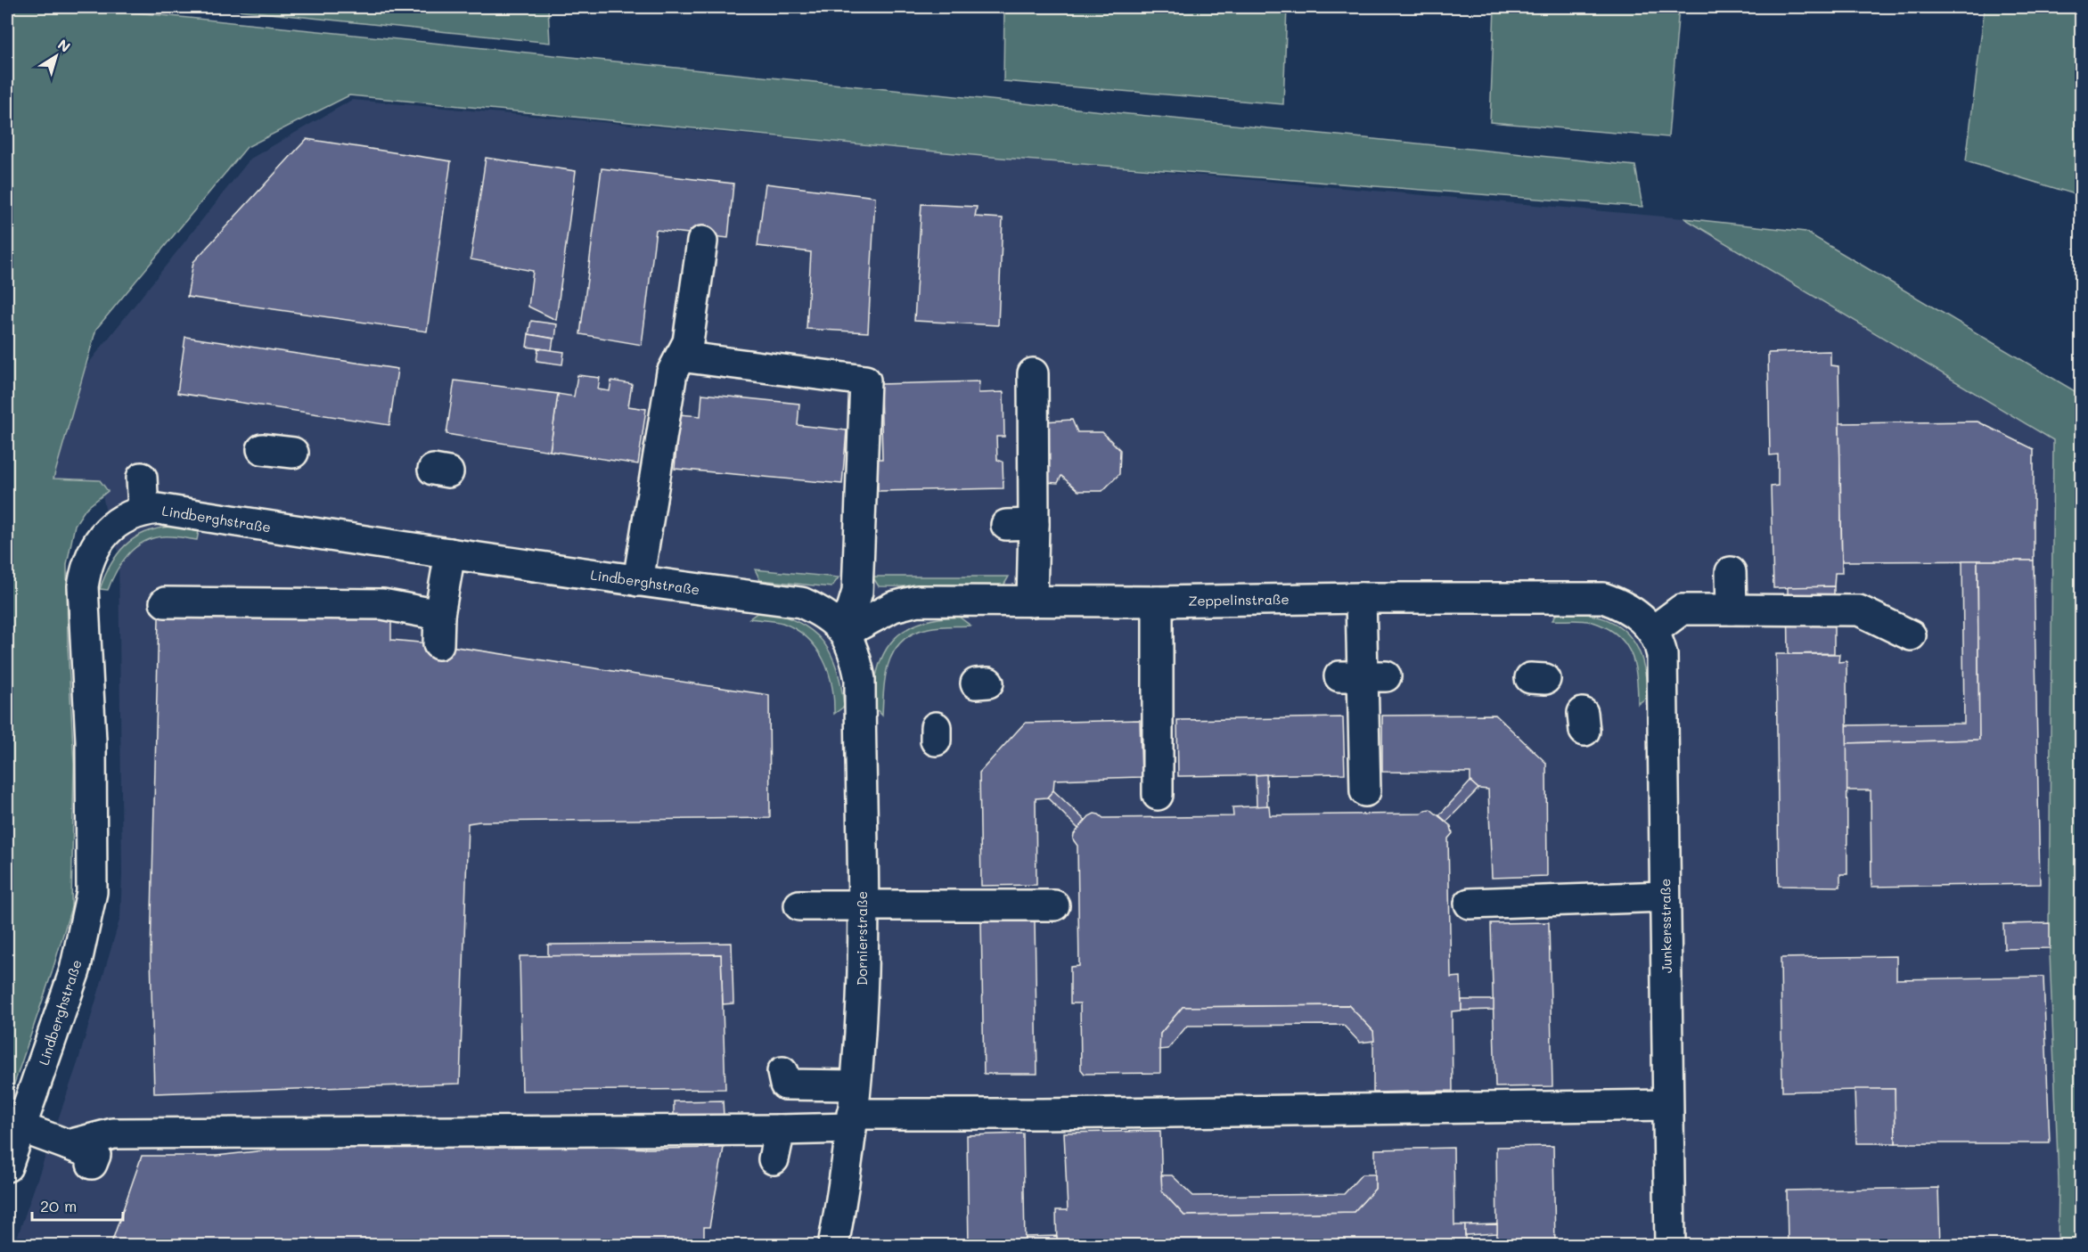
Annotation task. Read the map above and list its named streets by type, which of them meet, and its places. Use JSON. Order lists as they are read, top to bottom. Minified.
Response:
{"streets":{"street":["Lindberghstraße","Zeppelinstraße","Junkersstraße","Dornierstraße"]},"crossings":[["Lindberghstraße","Zeppelinstraße"],["Lindberghstraße","Dornierstraße"],["Zeppelinstraße","Junkersstraße"],["Zeppelinstraße","Dornierstraße"]],"scale_bar":"20 m","north":"top right"}
